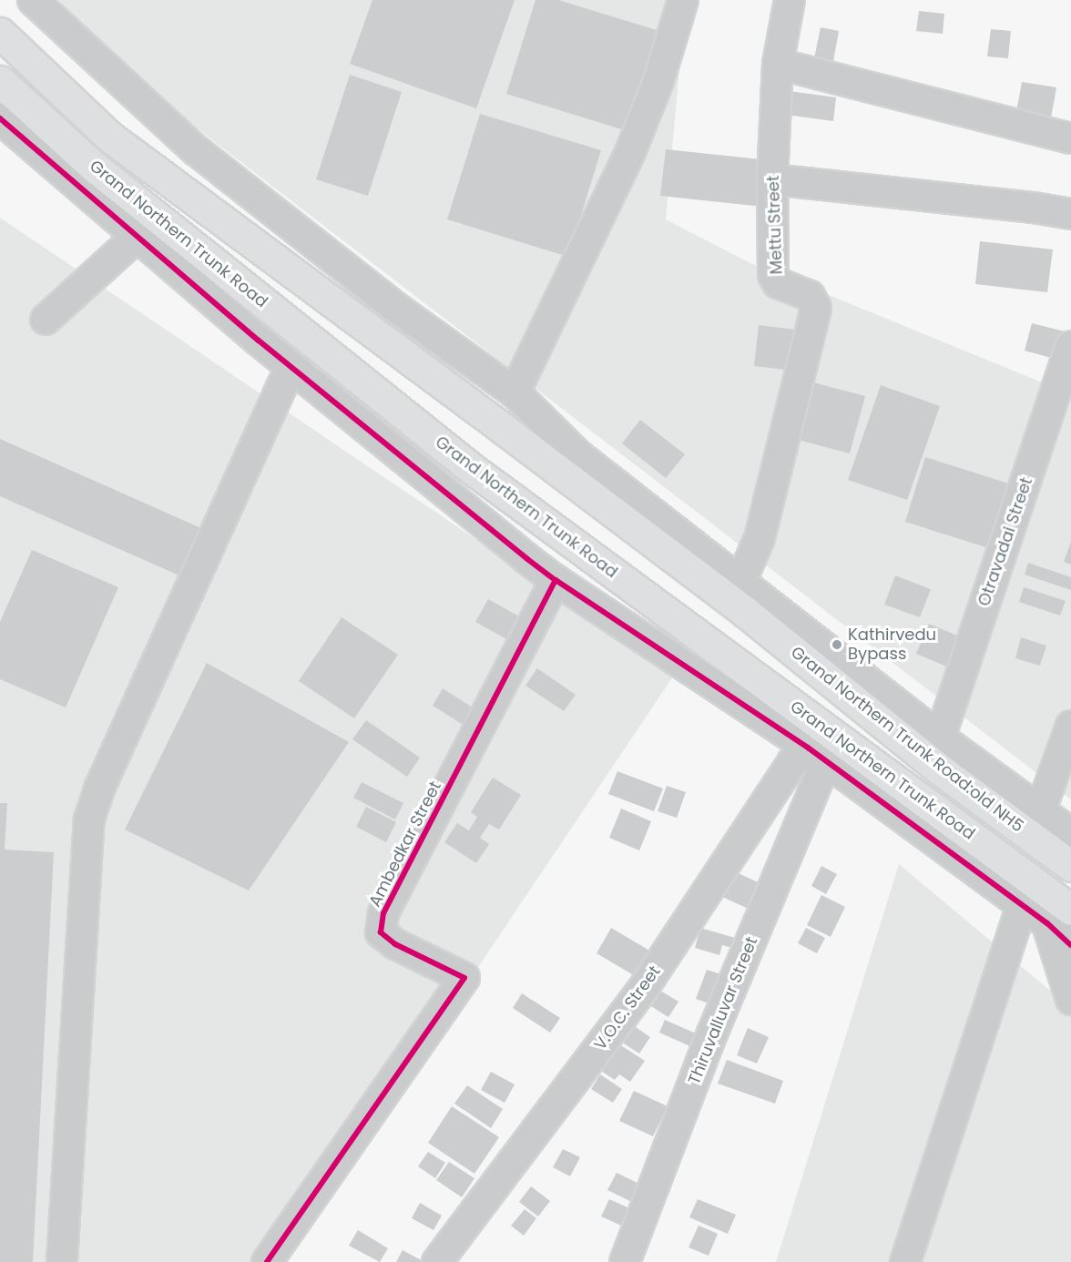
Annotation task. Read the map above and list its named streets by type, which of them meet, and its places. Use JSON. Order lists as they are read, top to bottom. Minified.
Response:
{"streets":{"highway":["Grand Northern Trunk Road","Grand Northern Trunk Road:old NH5"],"street":["Mettu Street","Otravadai Street","Ambedkar Street","V.O.C. Street","Thiruvalluvar Street"]},"crossings":[["Grand Northern Trunk Road","Grand Northern Trunk Road:old NH5"],["V.O.C. Street","Thiruvalluvar Street"]],"places":["Kathirvedu Bypass"]}
